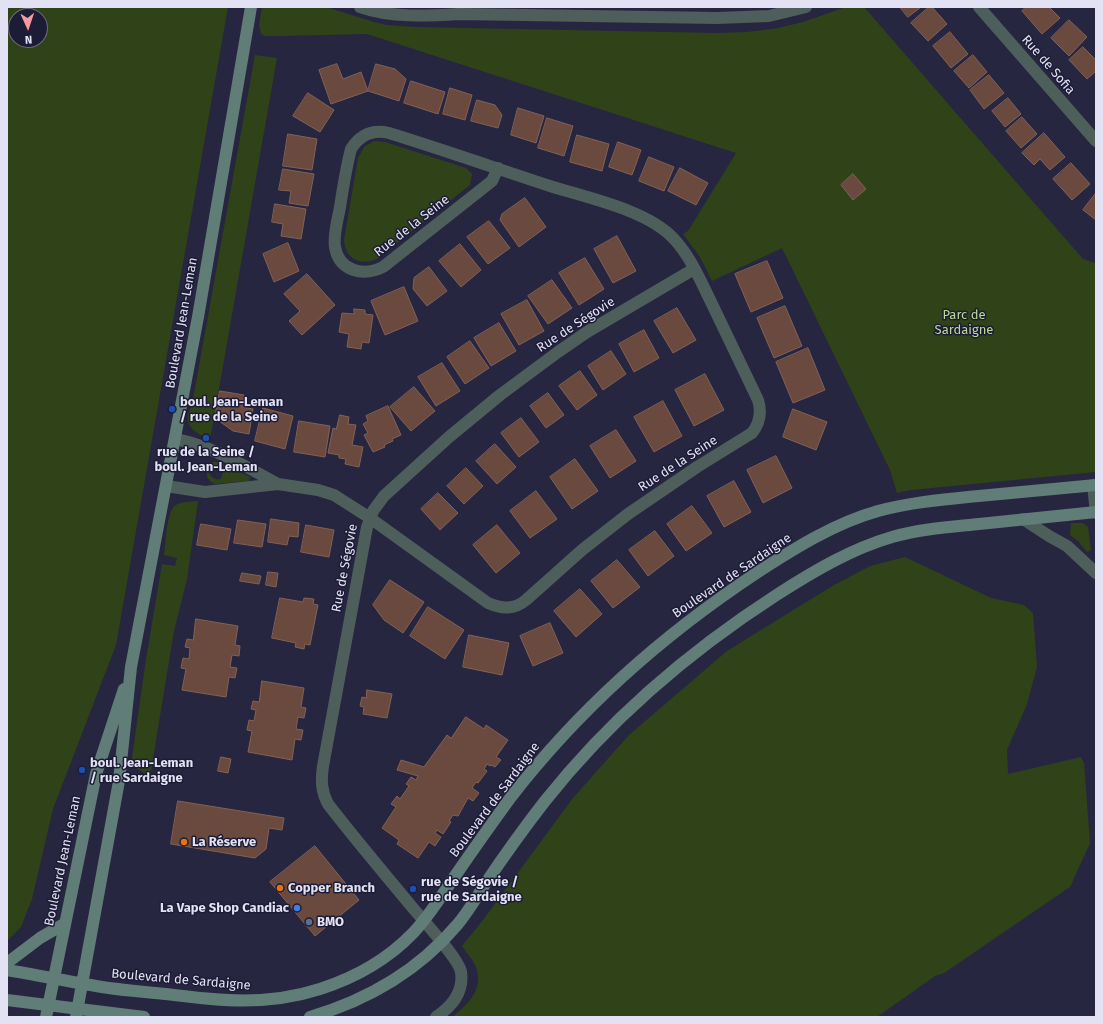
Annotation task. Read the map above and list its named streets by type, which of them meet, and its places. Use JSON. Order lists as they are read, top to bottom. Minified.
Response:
{"streets":{"street":["Rue de Sofia","Rue de la Seine","Boulevard Jean-Leman","Rue de Ségovie","Boulevard de Sardaigne"]},"crossings":[["Rue de la Seine","Boulevard Jean-Leman"],["Rue de la Seine","Rue de Ségovie"],["Boulevard Jean-Leman","Boulevard de Sardaigne"],["Rue de Ségovie","Boulevard de Sardaigne"]],"parks":["Parc de Sardaigne"],"places":["boul. Jean-Leman / rue de la Seine","rue de la Seine / boul. Jean-Leman","boul. Jean-Leman / rue Sardaigne","La Réserve","Copper Branch","rue de Ségovie / rue de Sardaigne","La Vape Shop Candiac","BMO"],"north":"bottom"}
